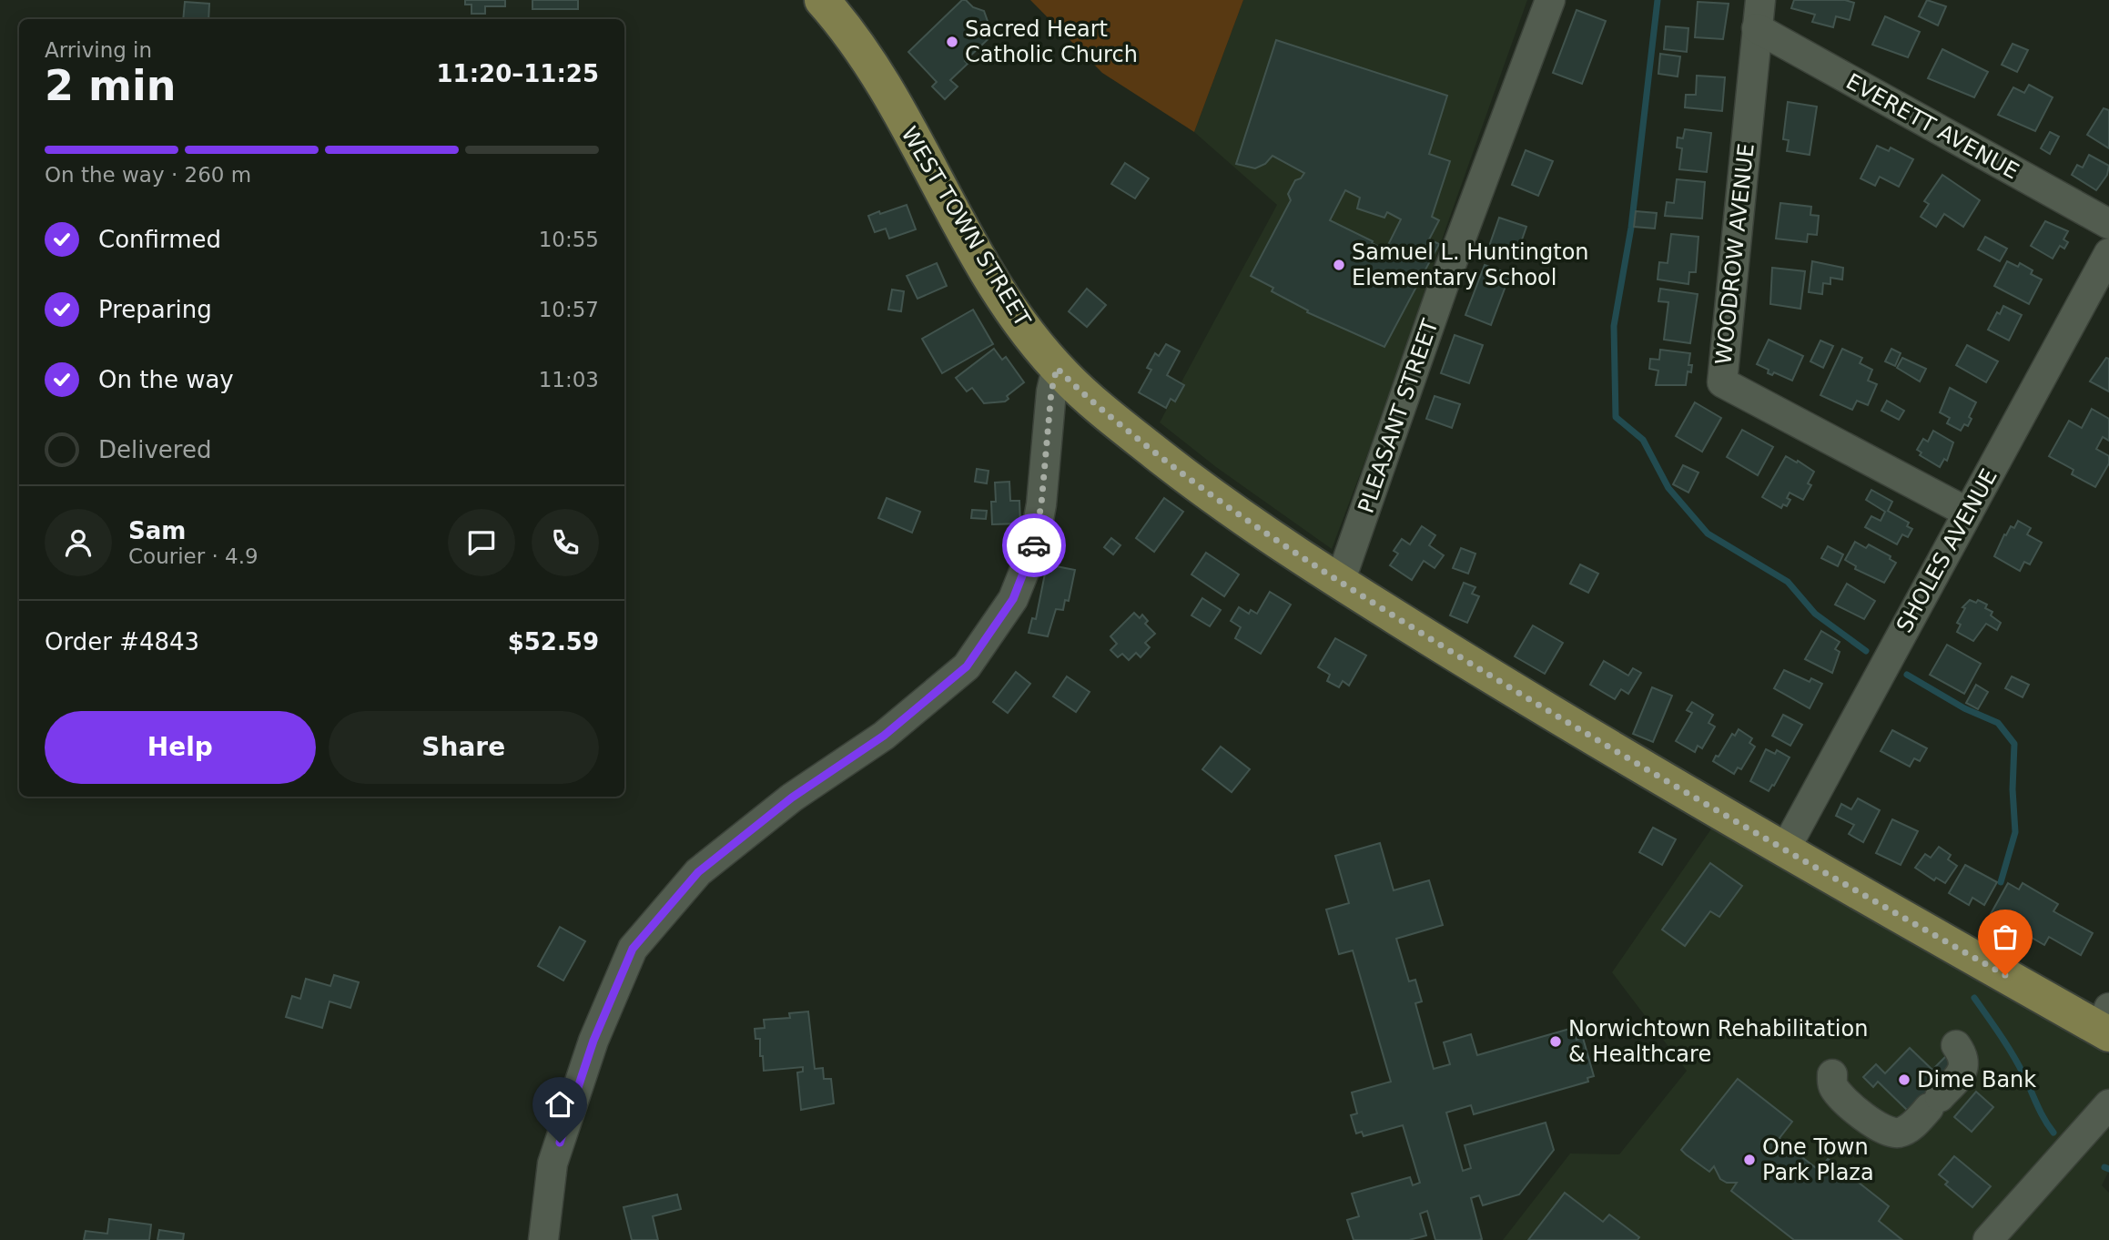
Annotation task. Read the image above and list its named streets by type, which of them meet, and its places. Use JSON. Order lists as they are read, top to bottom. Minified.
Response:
{"streets":{"main road":["WEST TOWN STREET"],"street":["EVERETT AVENUE","WOODROW AVENUE","PLEASANT STREET","SHOLES AVENUE"]},"crossings":[["EVERETT AVENUE","WOODROW AVENUE"],["WEST TOWN STREET","PLEASANT STREET"],["WEST TOWN STREET","SHOLES AVENUE"],["WOODROW AVENUE","SHOLES AVENUE"]],"places":["Sacred Heart Catholic Church","Samuel L. Huntington Elementary School","Norwichtown Rehabilitation & Healthcare","Dime Bank","One Town Park Plaza"],"page":{"heading":["2 min","Arriving in","11:20–11:25"],"panel":["Sam","Courier · 4.9","Order #4843","$52.59"],"bar":"On the way · 260 m","list":[["Confirmed","10:55"],["Preparing","10:57"],["On the way","11:03"],"Delivered"],"buttons":["Help","Share"]}}
